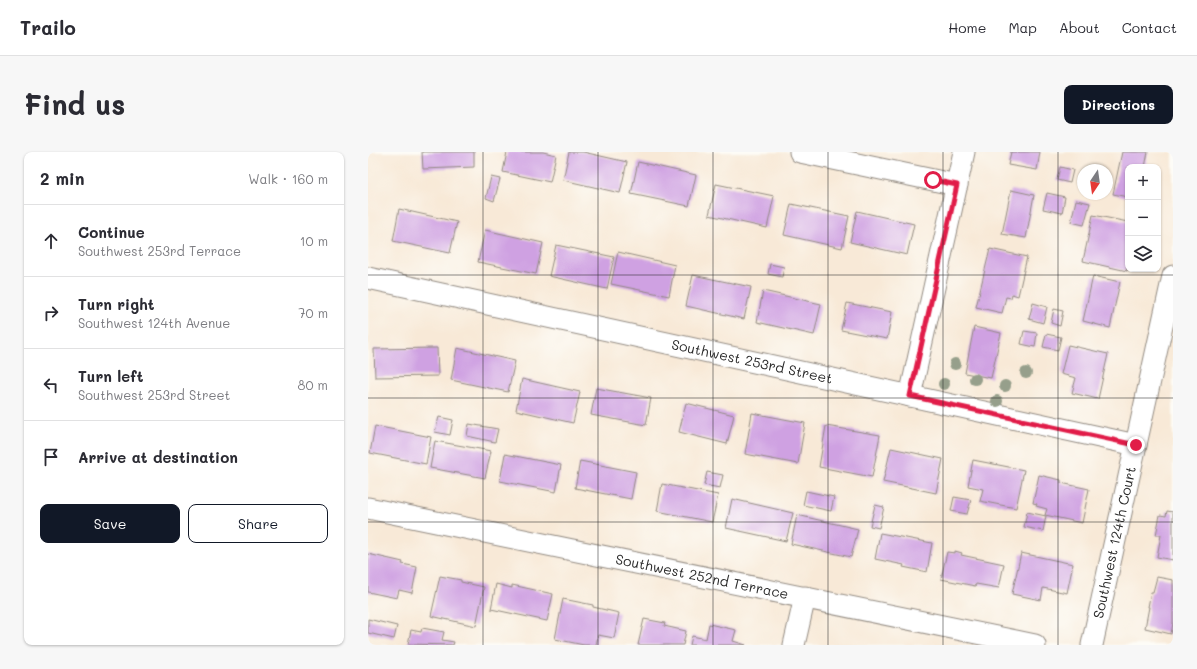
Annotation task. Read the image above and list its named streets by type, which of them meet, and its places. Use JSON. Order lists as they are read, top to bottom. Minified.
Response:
{"streets":{"street":["Southwest 253rd Street","Southwest 124th Court","Southwest 252nd Terrace"]},"crossings":[["Southwest 253rd Street","Southwest 124th Court"]],"north":"bottom","page":{"header":"Trailo","nav":["Home","Map","About","Contact"],"buttons":["Directions",["Save","Share"]],"title":"Find us","heading":["2 min","Walk · 160 m"],"map_buttons":["+","−"],"list":[["Continue","Southwest 253rd Terrace","10 m"],["Turn right","Southwest 124th Avenue","70 m"],["Turn left","Southwest 253rd Street","80 m"],"Arrive at destination"]}}
